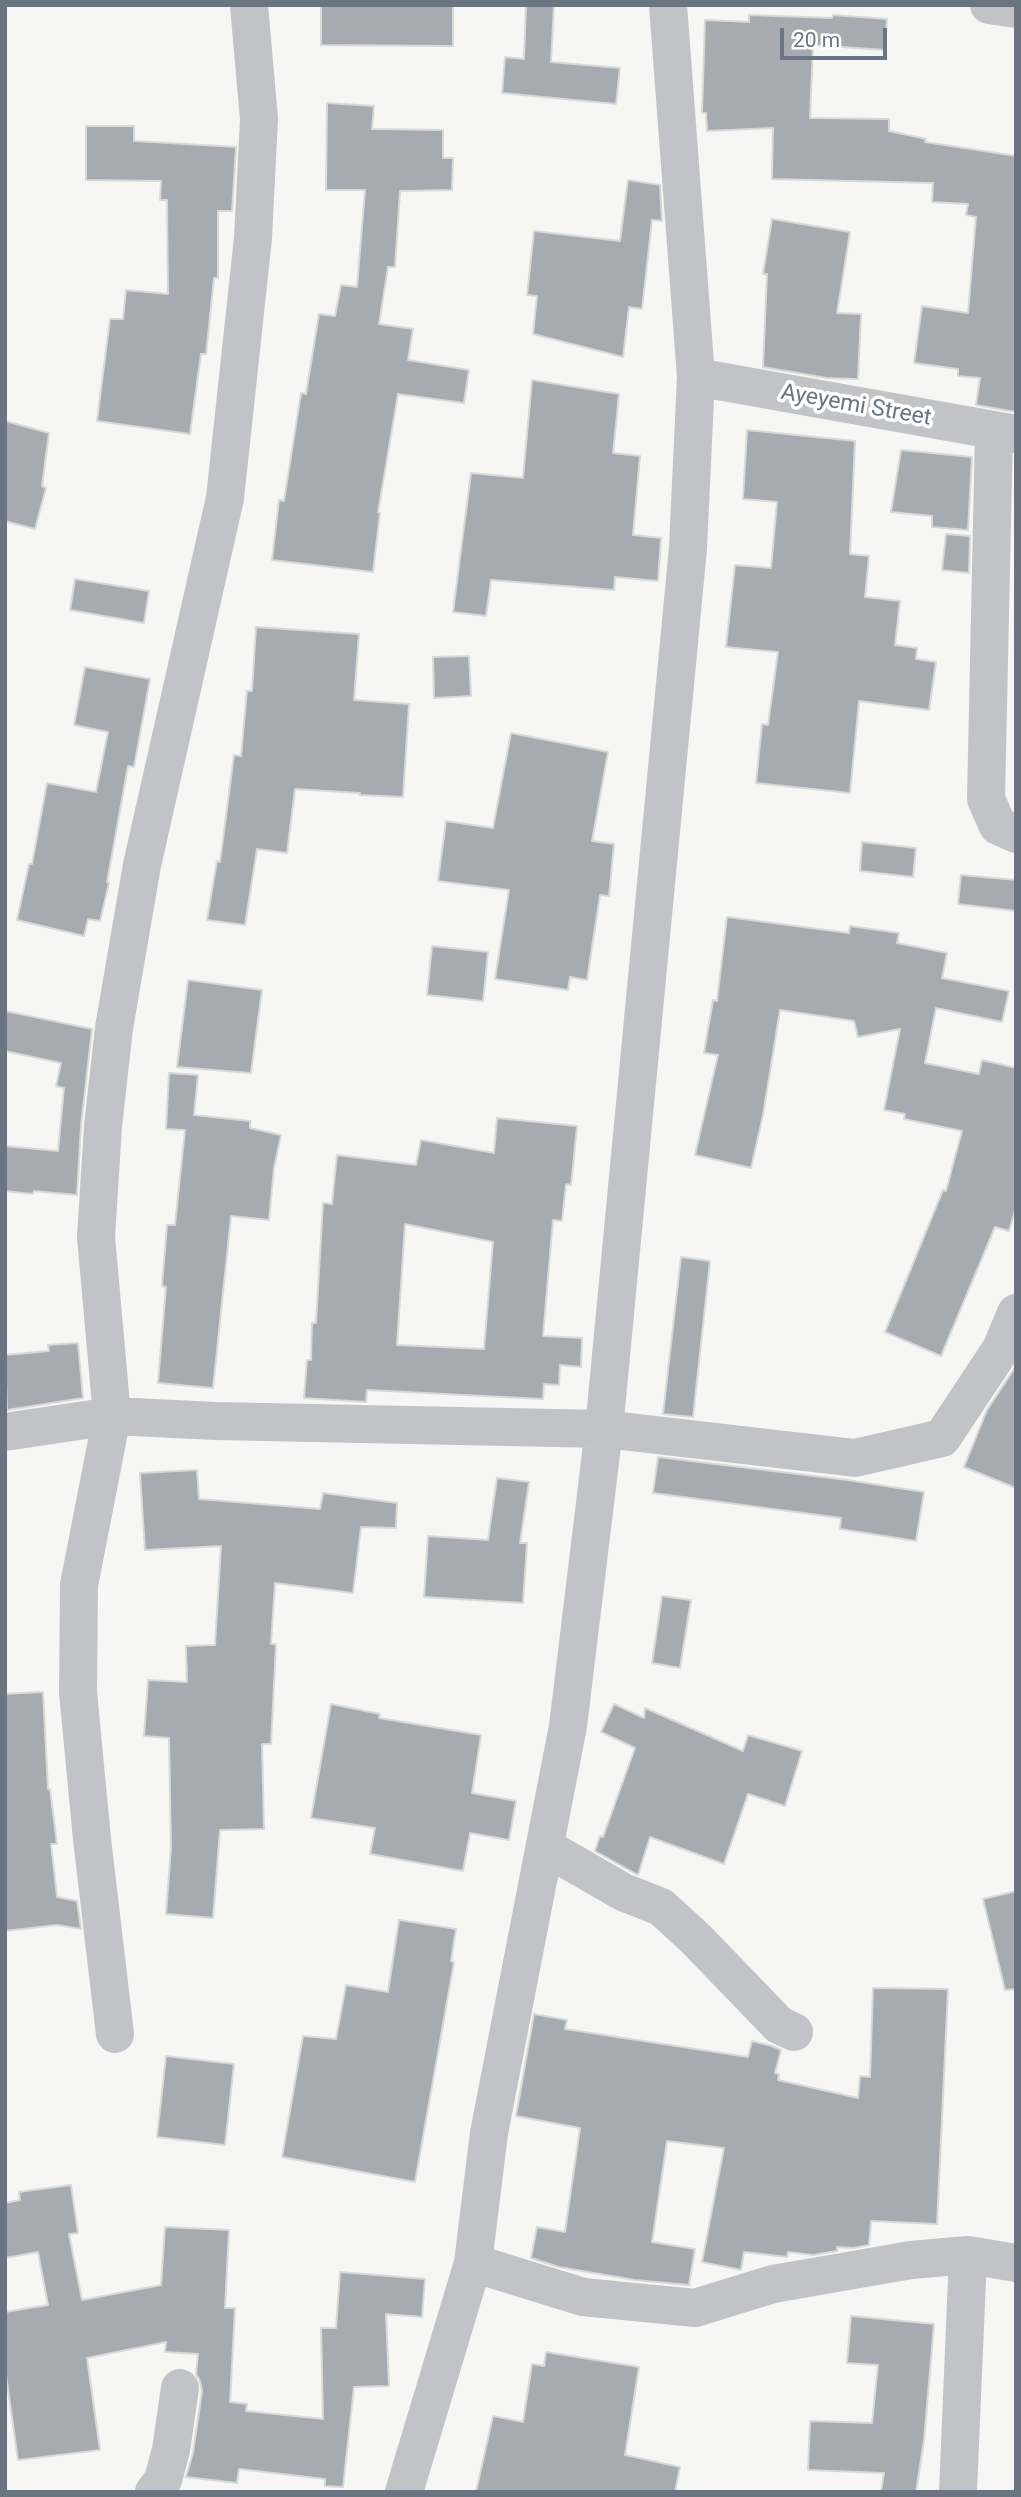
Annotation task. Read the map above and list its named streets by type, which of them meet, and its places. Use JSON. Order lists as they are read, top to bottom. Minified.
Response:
{"streets":{"street":["Ayeyemi Street"]},"scale_bar":"20 m"}
